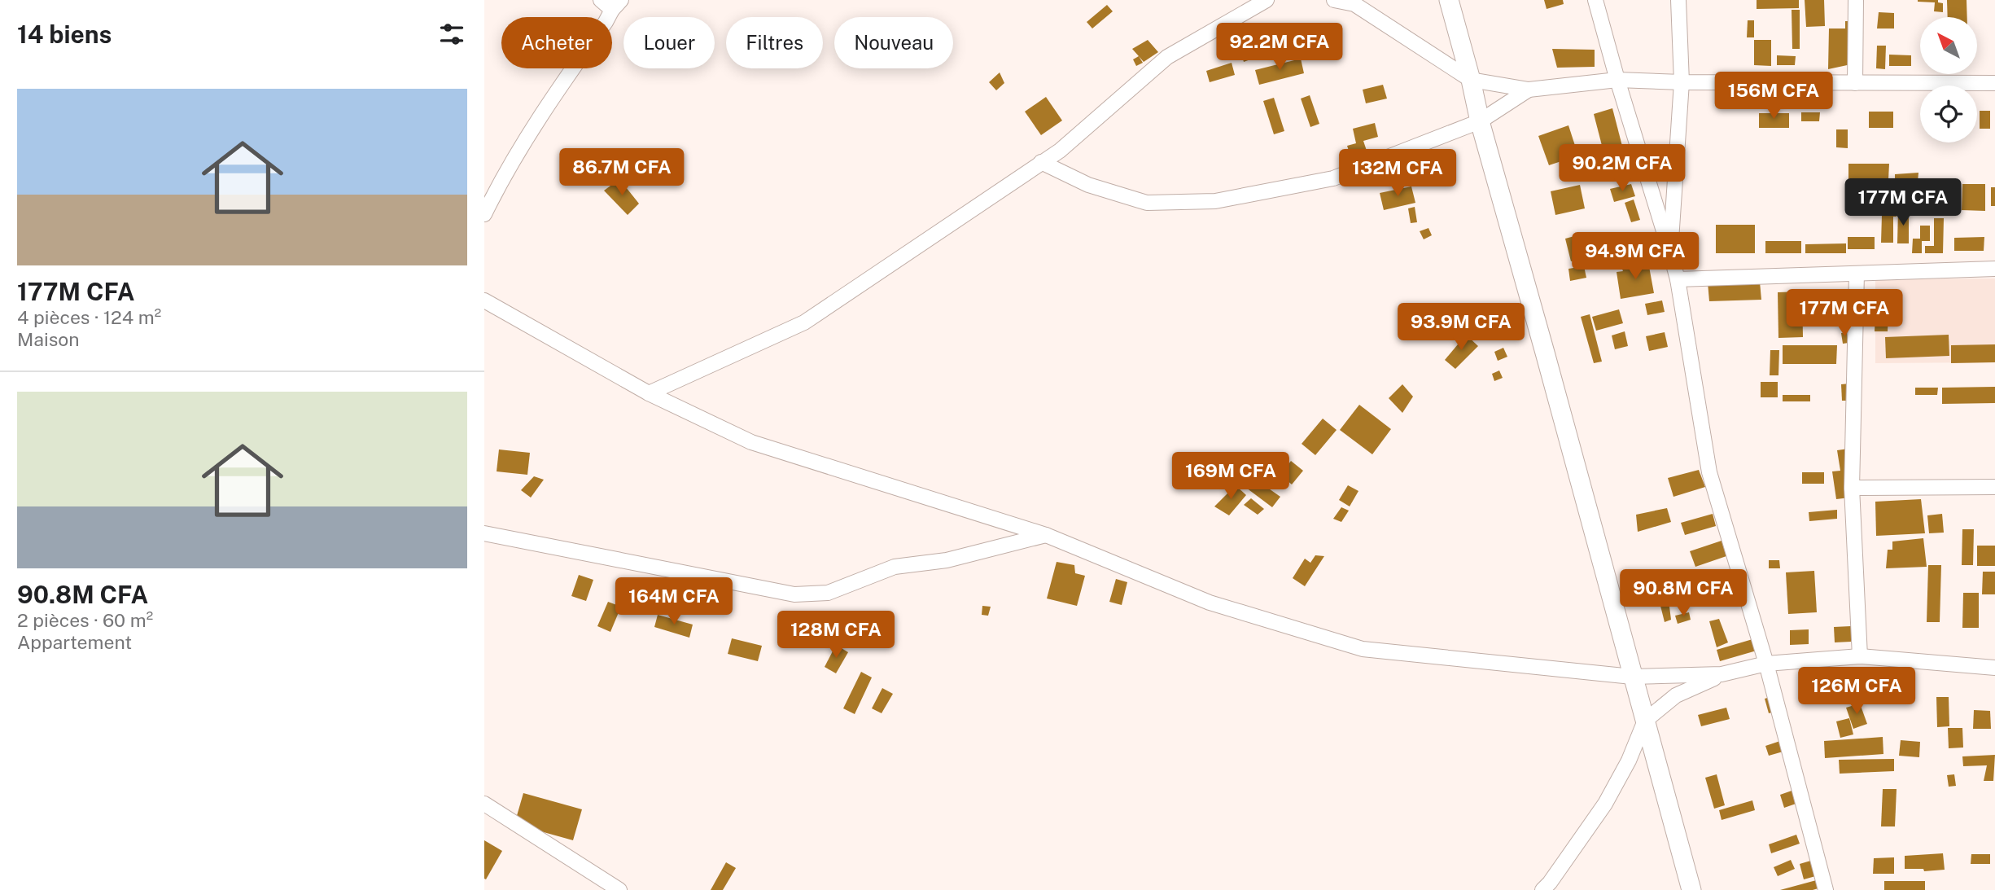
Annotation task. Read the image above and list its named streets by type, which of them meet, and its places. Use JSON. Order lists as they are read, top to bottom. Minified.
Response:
{"north":"top left","page":{"heading":"14 biens","chip":["Acheter","Louer","Filtres","Nouveau"],"price":["92.2M CFA","156M CFA","90.2M CFA","86.7M CFA","132M CFA","177M CFA","94.9M CFA","177M CFA","93.9M CFA","169M CFA","90.8M CFA","164M CFA","128M CFA","126M CFA"],"list":[{"name":"177M CFA","note":"4 pièces · 124 m² · Maison"},{"name":"90.8M CFA","note":"2 pièces · 60 m² · Appartement"}]}}
